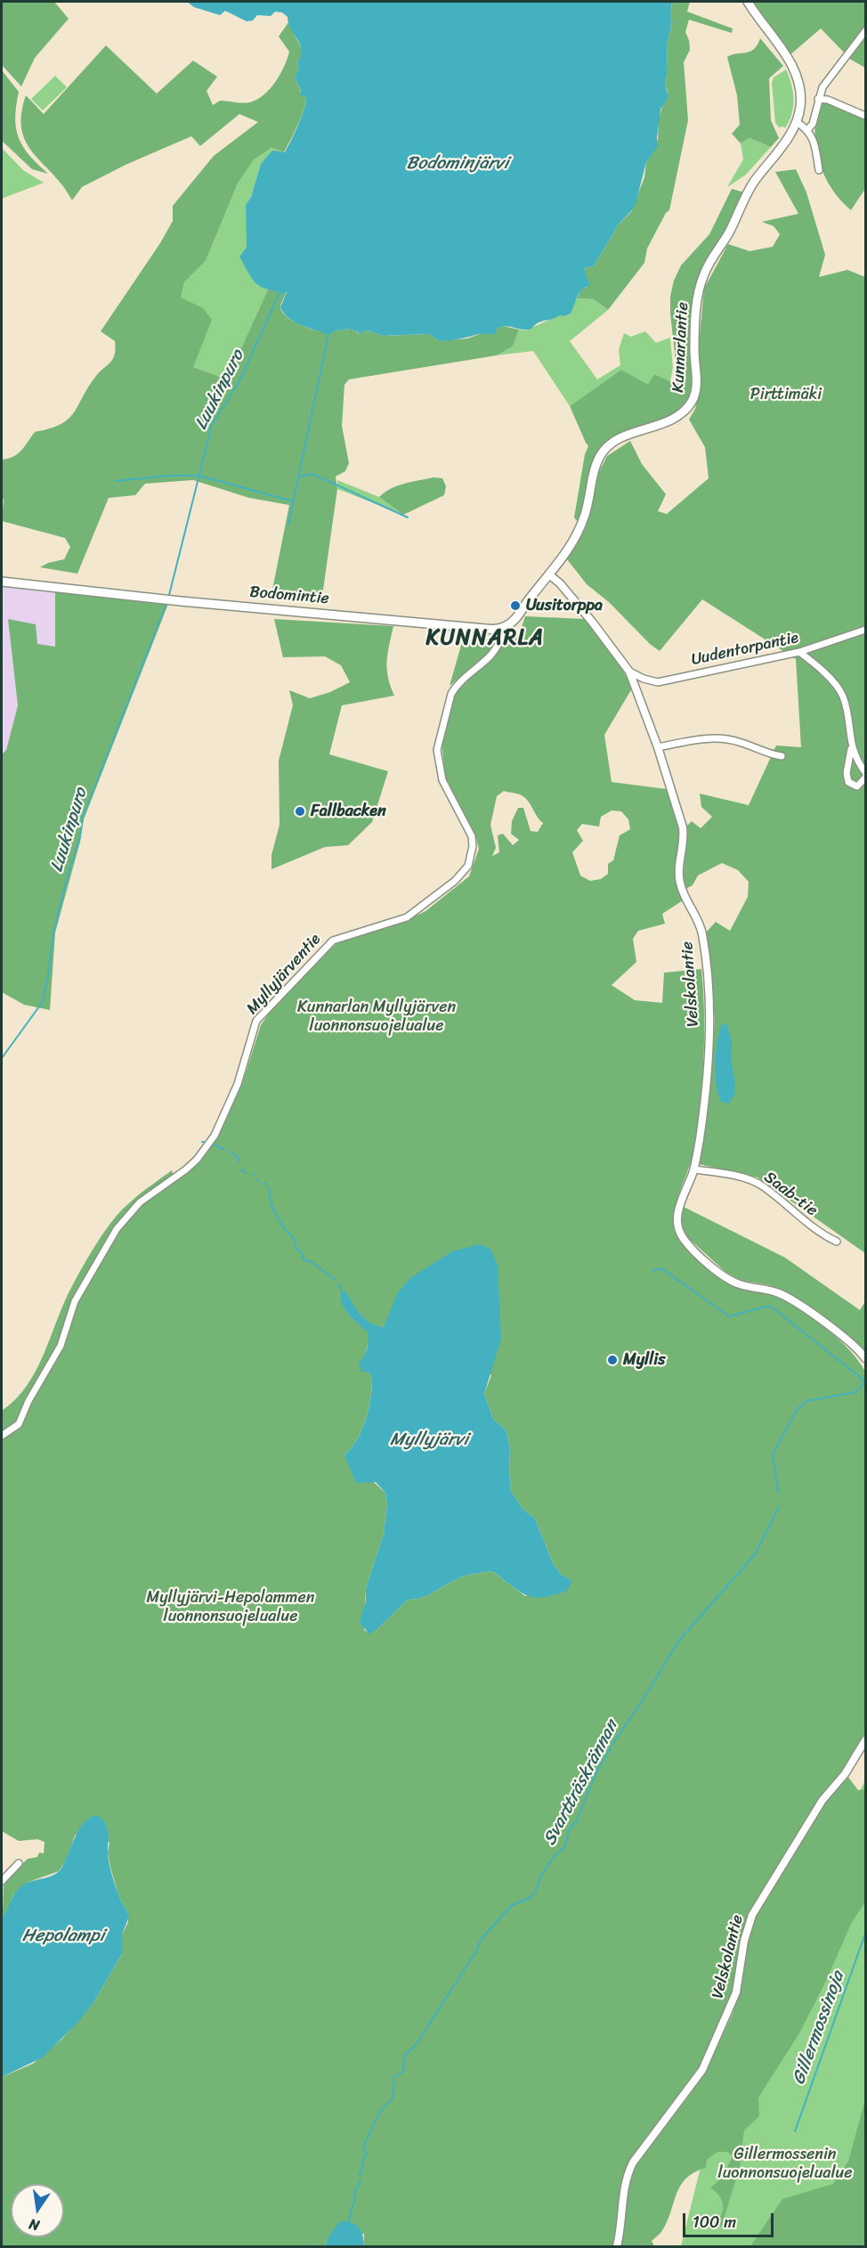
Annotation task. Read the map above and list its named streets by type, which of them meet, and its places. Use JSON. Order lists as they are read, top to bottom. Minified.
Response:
{"streets":{"main road":["Kunnarlantie","Bodomintie"],"street":["Uudentorpantie","Myllyjärventie","Velskolantie","Saab-tie"]},"crossings":[["Kunnarlantie","Velskolantie"],["Bodomintie","Myllyjärventie"],["Uudentorpantie","Velskolantie"],["Velskolantie","Saab-tie"]],"districts":["KUNNARLA"],"water":["Bodominjärvi","Luukinpuro","Myllyjärvi","Svartträskrännan","Hepolampi","Gillermossinoja"],"parks":["Pirttimäki","Kunnarlan Myllyjärven luonnonsuojelualue","Myllyjärvi-Hepolammen luonnonsuojelualue","Gillermossenin luonnonsuojelualue"],"places":["Uusitorppa","Fallbacken","Myllis"],"scale_bar":"100 m","north":"bottom"}
